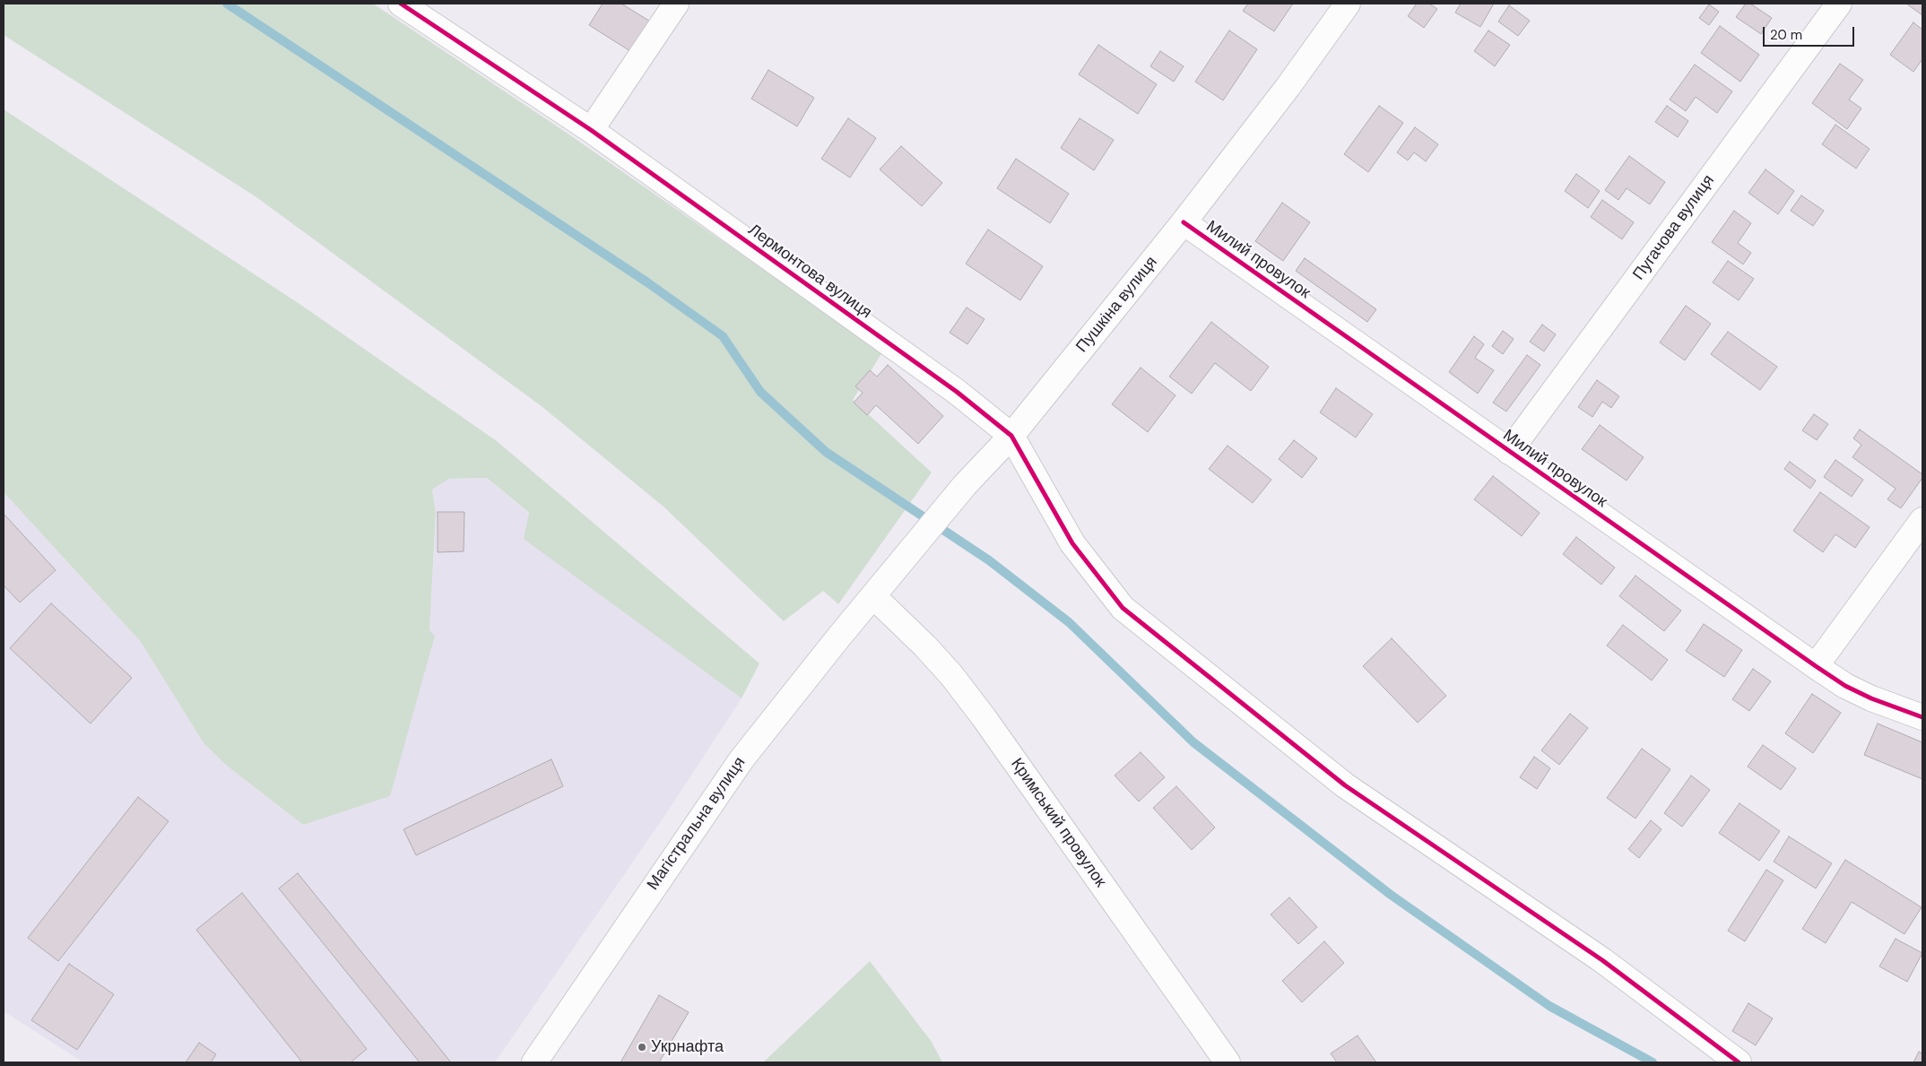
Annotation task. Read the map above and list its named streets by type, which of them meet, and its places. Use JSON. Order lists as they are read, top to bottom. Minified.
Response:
{"streets":{"street":["Пугачова вулиця","Милий провулок","Лермонтова вулиця","Пушкіна вулиця","Кримський провулок","Магістральна вулиця"]},"crossings":[["Пугачова вулиця","Милий провулок"],["Милий провулок","Пушкіна вулиця"],["Лермонтова вулиця","Пушкіна вулиця"],["Пушкіна вулиця","Кримський провулок"],["Пушкіна вулиця","Магістральна вулиця"],["Кримський провулок","Магістральна вулиця"]],"places":["Укрнафта"],"scale_bar":"20 m"}
